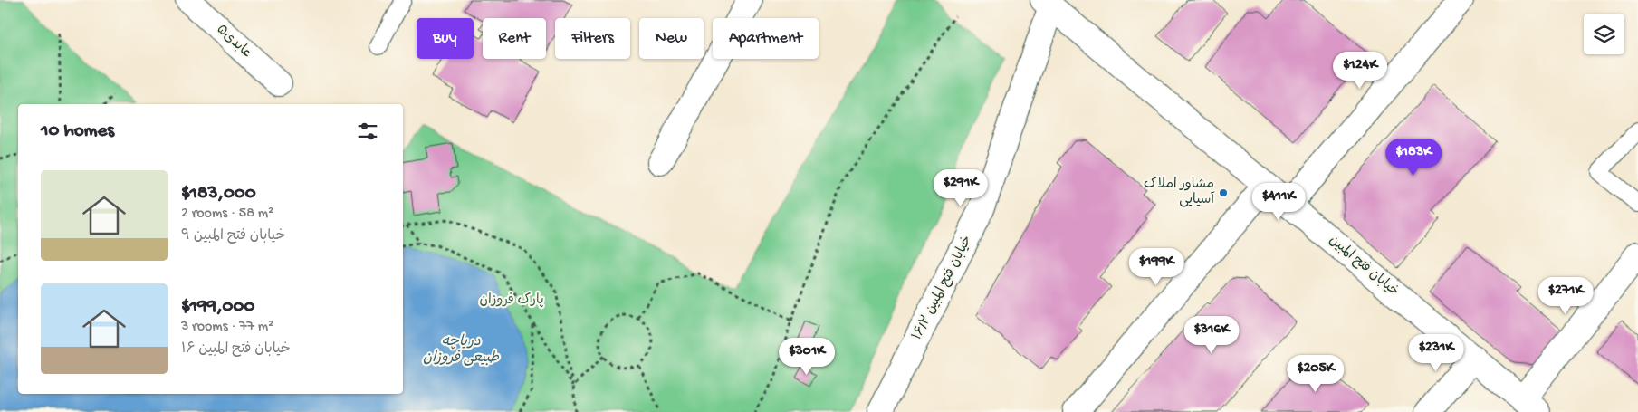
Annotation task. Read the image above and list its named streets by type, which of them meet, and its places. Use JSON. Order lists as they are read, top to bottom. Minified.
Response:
{"streets":{"street":["عابدی۵","خیابان فتح المبین","خیابان فتح المبین ۱۶/۲"]},"crossings":[["خیابان فتح المبین","خیابان فتح المبین ۱۶/۲"]],"water":["دریاچه طبیعی فروزان"],"parks":["پارک فروزان"],"places":["مشاور املاک آسیایی"],"page":{"chip":["Buy","Rent","Filters","New","Apartment"],"price":["$124K","$183K","$291K","$411K","$199K","$271K","$316K","$231K","$301K","$205K"],"heading":"10 homes","list":[{"name":"$183,000","note":"2 rooms · 58 m² · خیابان فتح المبین ۹"},{"name":"$199,000","note":"3 rooms · 77 m² · خیابان فتح المبین ۱۶"}]}}
